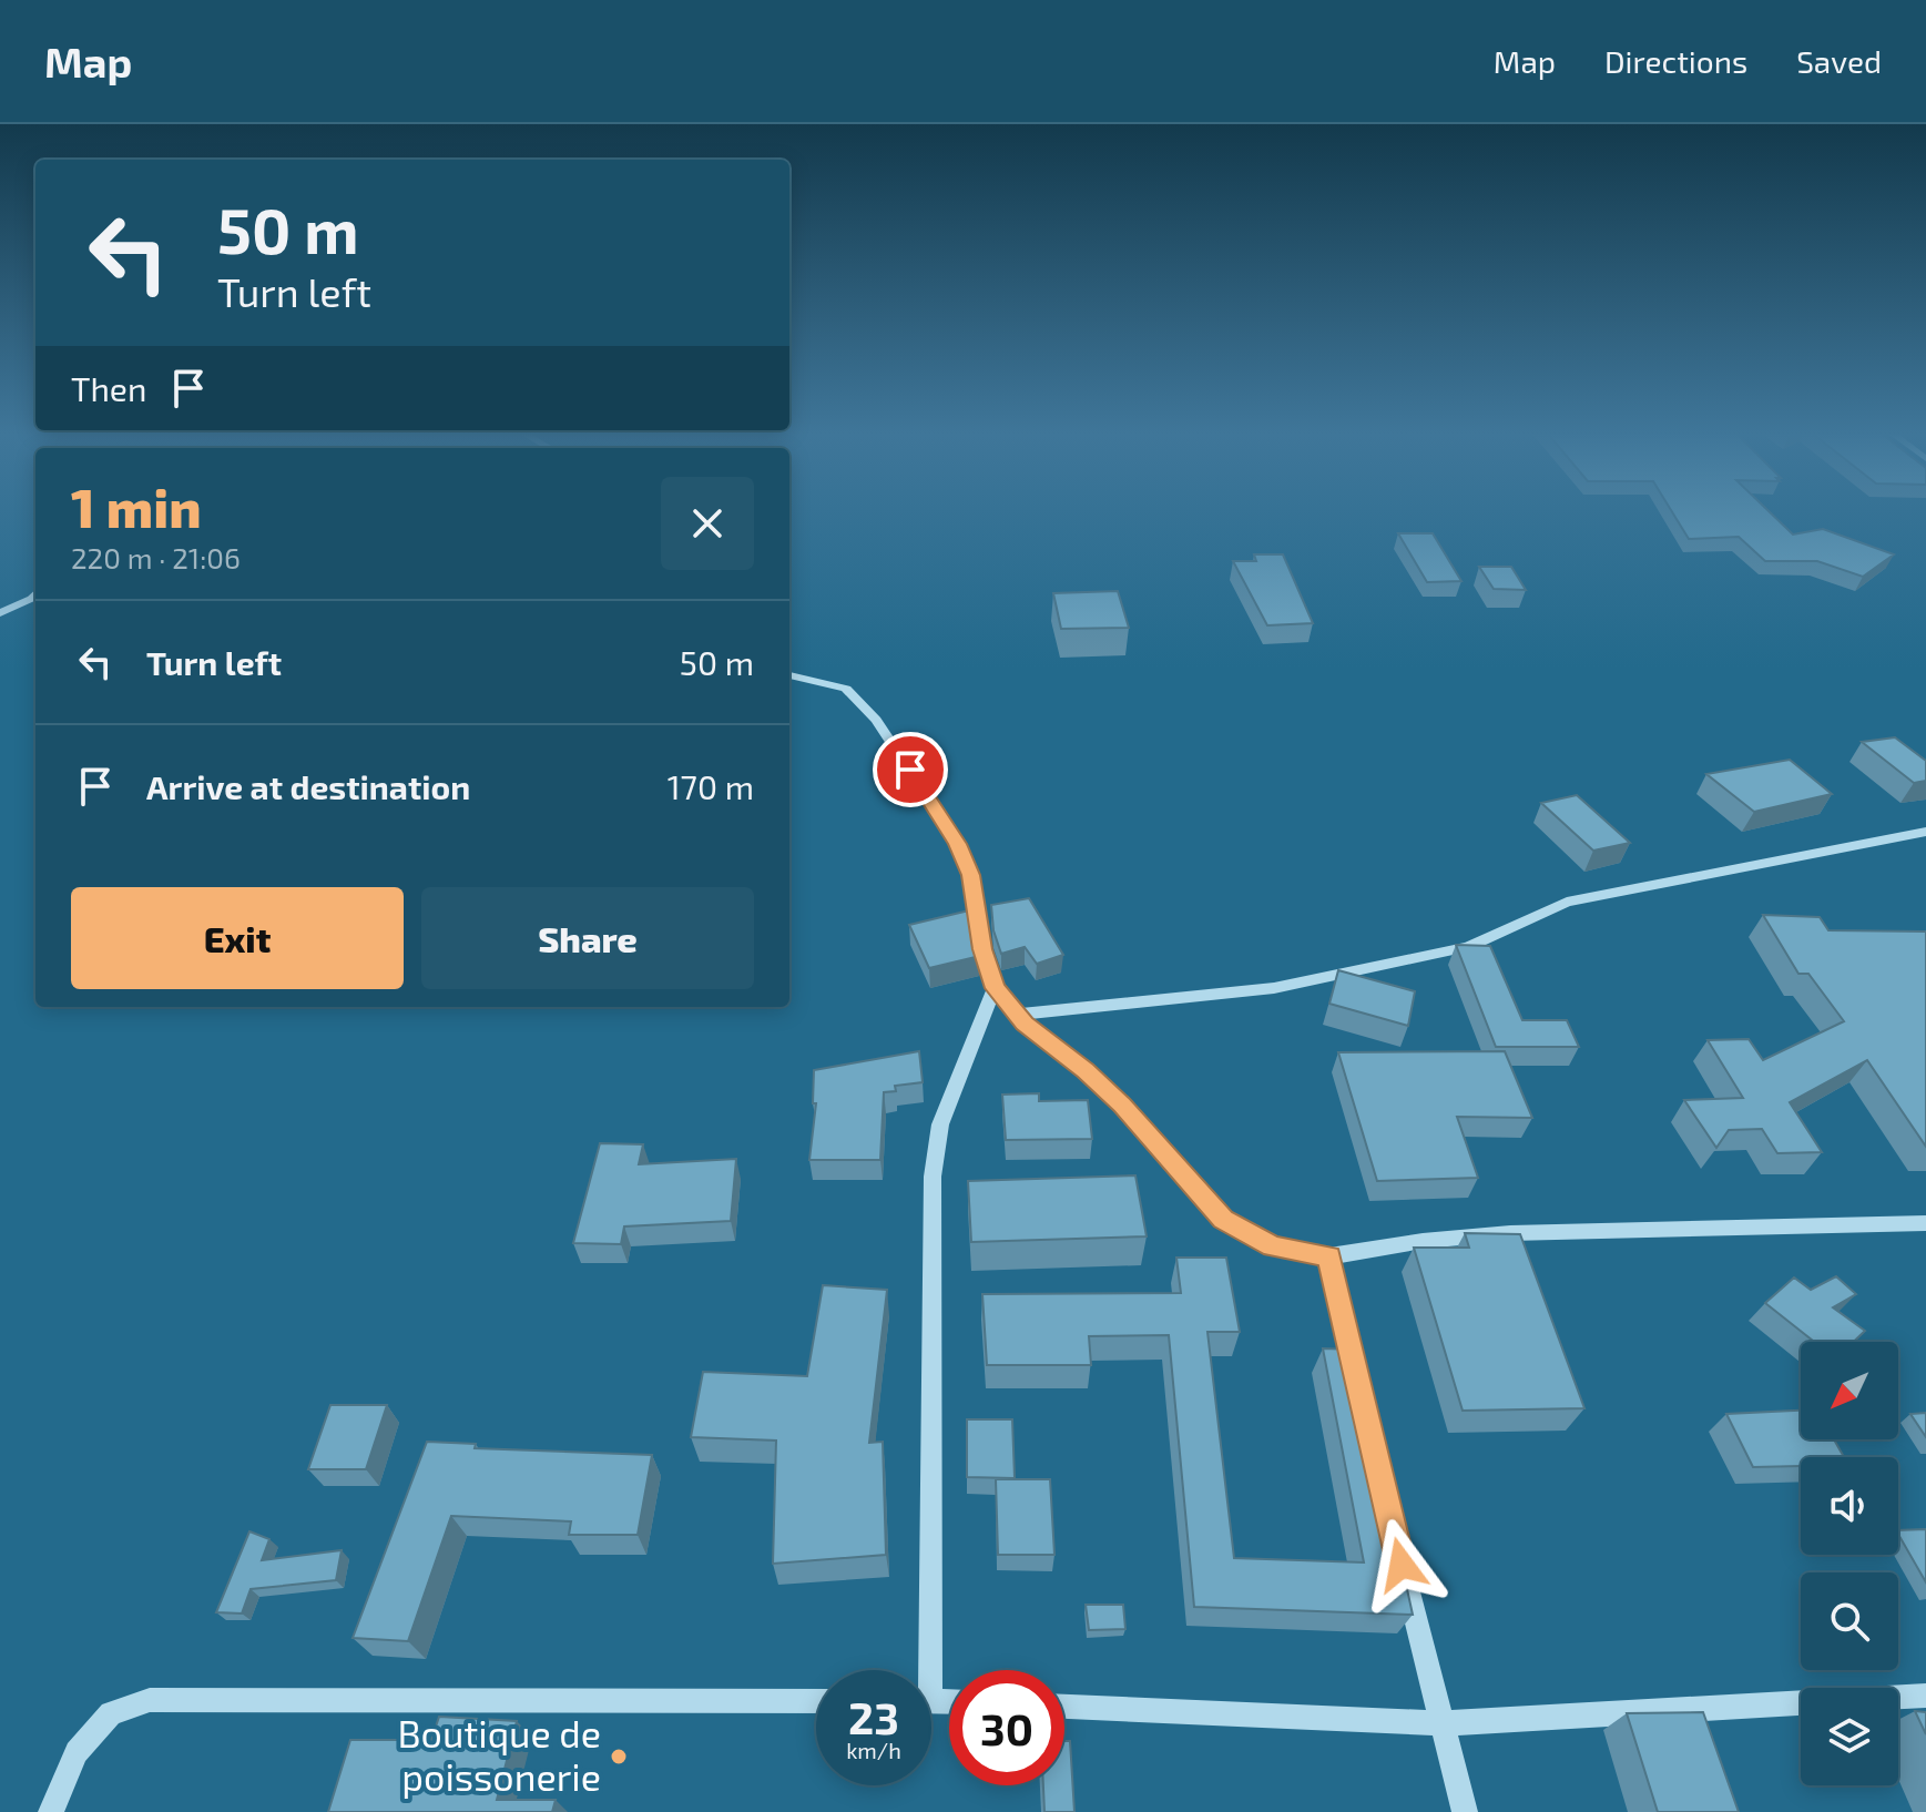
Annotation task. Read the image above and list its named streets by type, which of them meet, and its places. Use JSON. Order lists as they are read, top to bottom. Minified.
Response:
{"places":["Boutique de poissonerie"],"north":"bottom left","page":{"header":"Map","nav":["Map","Directions","Saved"],"turn":["50 m","Turn left"],"then":"Then","heading":["1 min","220 m · 21:06"],"list":[{"name":"Turn left","value":"50 m"},{"name":"Arrive at destination","value":"170 m"}],"buttons":["Exit","Share"],"speed":"23 km/h","limit":"30"}}
